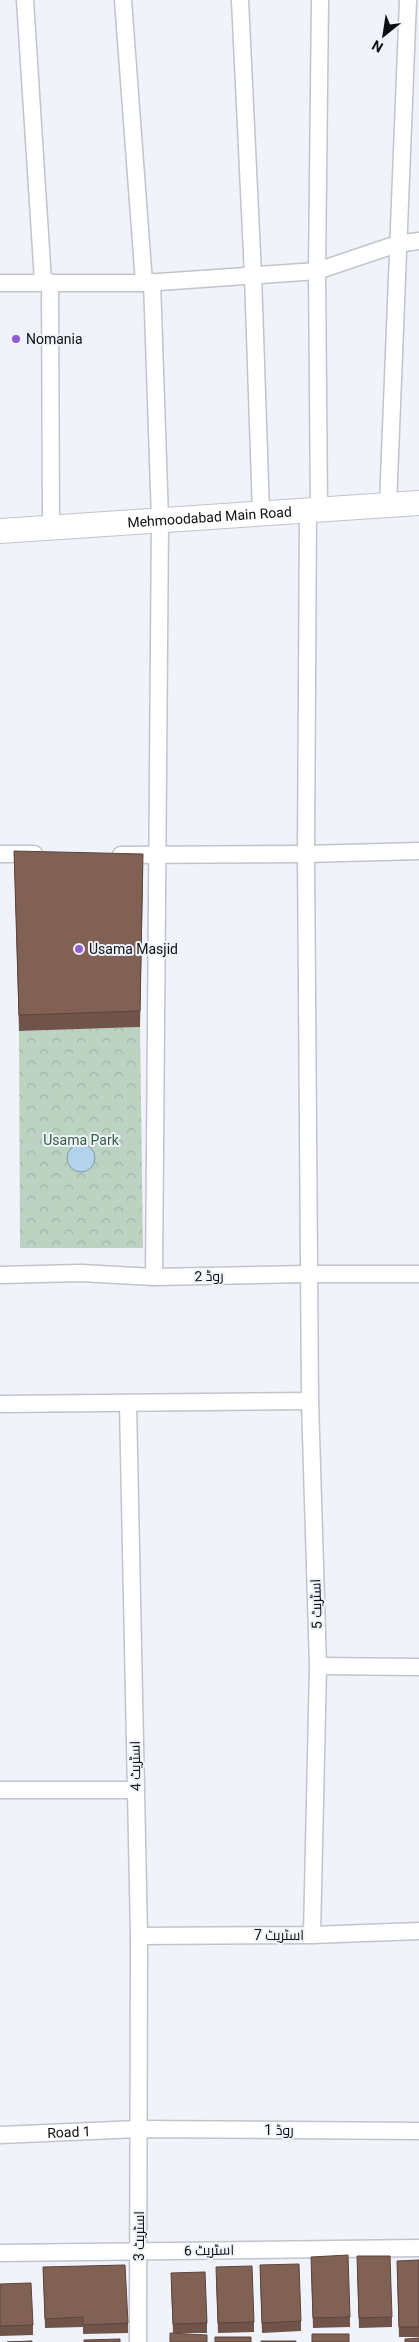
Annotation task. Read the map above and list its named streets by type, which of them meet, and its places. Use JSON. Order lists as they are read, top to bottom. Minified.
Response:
{"streets":{"main road":["Mehmoodabad Main Road"],"street":["روڈ 2","اسٹریٹ 5","اسٹریٹ 4","اسٹریٹ 7","روڈ 1","Road 1","اسٹریٹ 3","اسٹریٹ 6"]},"crossings":[["Mehmoodabad Main Road","اسٹریٹ 5"],["روڈ 2","اسٹریٹ 5"],["اسٹریٹ 5","اسٹریٹ 7"],["اسٹریٹ 4","اسٹریٹ 7"],["اسٹریٹ 4","روڈ 1"],["اسٹریٹ 4","Road 1"],["اسٹریٹ 4","اسٹریٹ 3"],["روڈ 1","Road 1"],["روڈ 1","اسٹریٹ 3"],["Road 1","اسٹریٹ 3"],["اسٹریٹ 3","اسٹریٹ 6"]],"parks":["Usama Park"],"places":["Nomania","Usama Masjid"],"north":"bottom left"}
